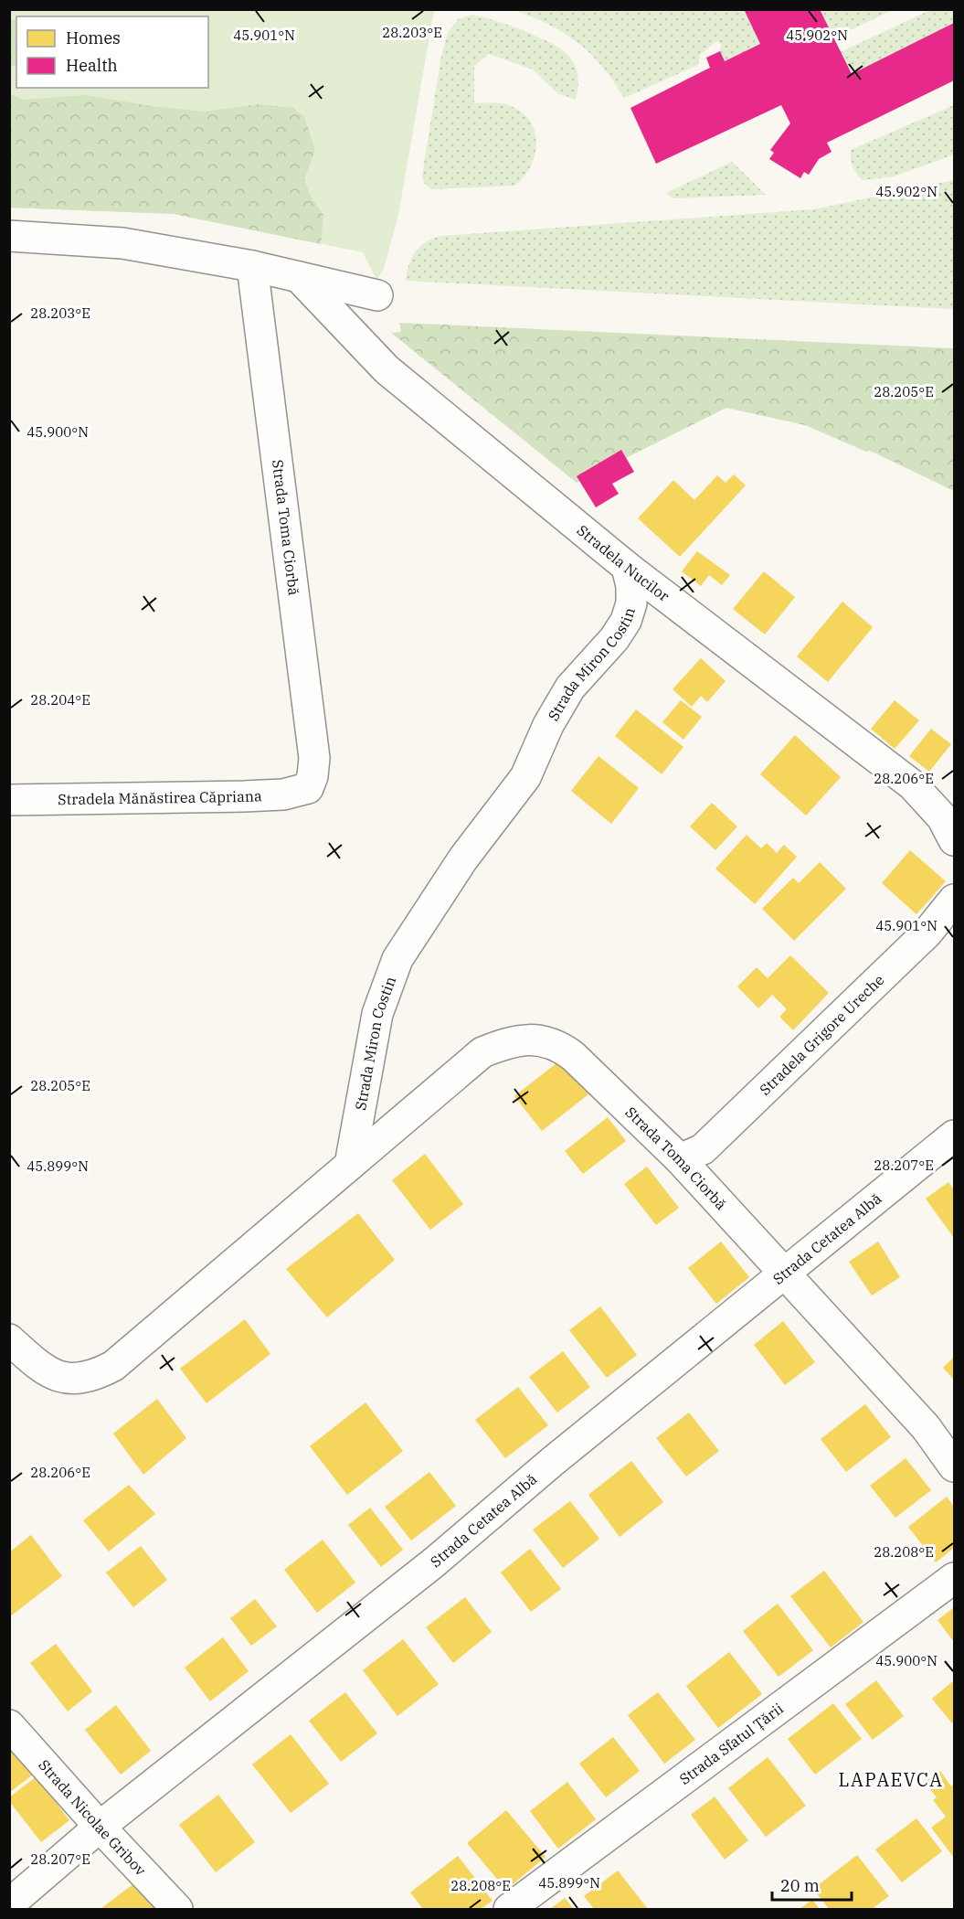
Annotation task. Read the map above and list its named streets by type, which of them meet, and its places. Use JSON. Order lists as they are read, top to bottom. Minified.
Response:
{"streets":{"street":["Strada Toma Ciorbă","Stradela Nucilor","Strada Miron Costin","Stradela Mănăstirea Căpriana","Stradela Grigore Ureche","Strada Cetatea Albă","Strada Sfatul Țării","Strada Nicolae Gribov"]},"crossings":[["Strada Toma Ciorbă","Strada Miron Costin"],["Strada Toma Ciorbă","Stradela Mănăstirea Căpriana"],["Strada Toma Ciorbă","Stradela Grigore Ureche"],["Strada Toma Ciorbă","Strada Cetatea Albă"],["Stradela Nucilor","Strada Miron Costin"],["Strada Cetatea Albă","Strada Nicolae Gribov"]],"districts":["LAPAEVCA"],"legend":["Homes","Health"],"scale_bar":"20 m","coordinates":["28.203°E","45.901°N","45.902°N","28.205°E","45.900°N","28.204°E","28.206°E","28.207°E","45.899°N","28.208°E"]}
